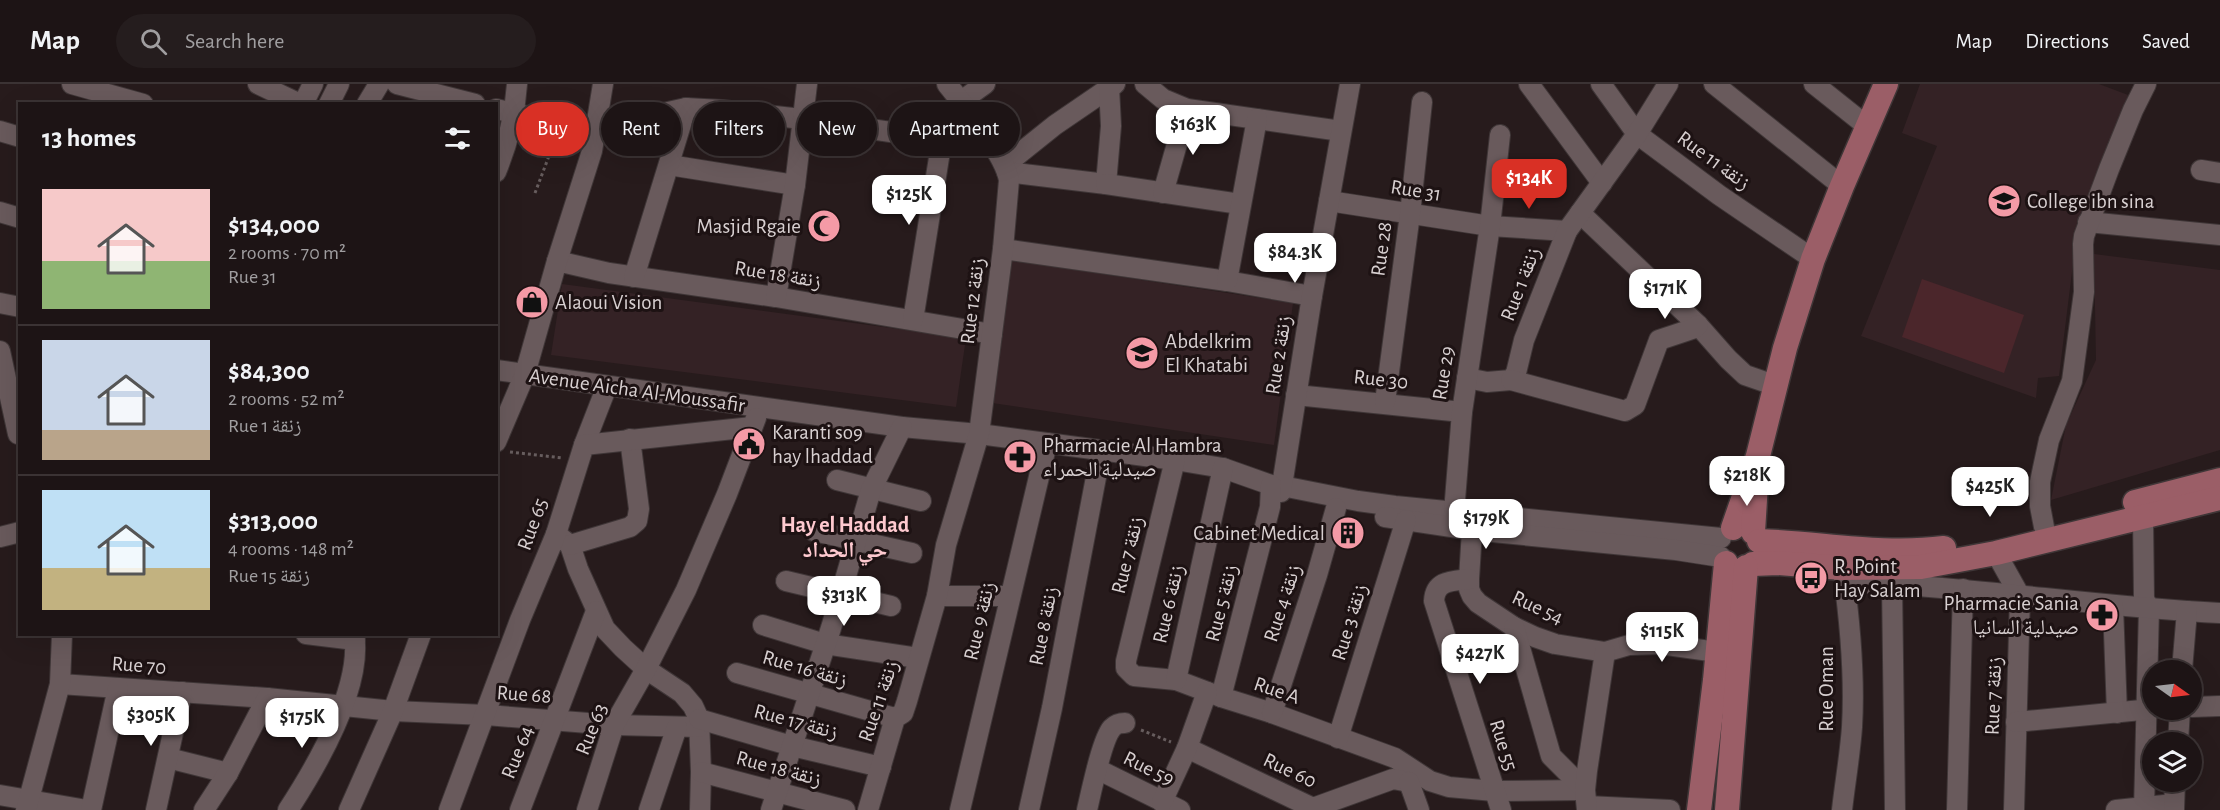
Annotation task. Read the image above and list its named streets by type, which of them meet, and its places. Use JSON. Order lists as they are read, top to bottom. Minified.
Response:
{"streets":{"main road":["Avenue Aicha Al-Moussafir"],"street":["Rue 11 زنقة","Rue 31","Rue 28","Rue 18 زنقة","Rue 1 زنقة","Rue 12 زنقة","Rue 2 زنقة","Rue 29","Rue 30","Rue 65","Rue 7 زنقة","Rue 5 زنقة","Rue 4 زنقة","Rue 6 زنقة","Rue 54","Rue 9 زنقة","Rue 3 زنقة","Rue 8 زنقة","Rue 70","Rue 16 زنقة","Rue Oman","Rue A","Rue 68","Rue 17 زنقة","Rue 63","Rue 55","Rue 64","Rue 59","Rue 60"]},"crossings":[["Rue 11 زنقة","Rue 1 زنقة"],["Rue 11 زنقة","Rue 12 زنقة"],["Rue 11 زنقة","Avenue Aicha Al-Moussafir"],["Rue 11 زنقة","Rue 16 زنقة"],["Rue 11 زنقة","Rue 17 زنقة"],["Rue 31","Rue 28"],["Rue 31","Rue 1 زنقة"],["Rue 31","Rue 2 زنقة"],["Rue 31","Rue 29"],["Rue 28","Rue 30"],["Rue 18 زنقة","Rue 12 زنقة"],["Rue 12 زنقة","Avenue Aicha Al-Moussafir"],["Rue 2 زنقة","Rue 30"],["Rue 2 زنقة","Avenue Aicha Al-Moussafir"],["Rue 2 زنقة","Rue 5 زنقة"],["Rue 29","Rue 30"],["Rue 29","Avenue Aicha Al-Moussafir"],["Rue 29","Rue 54"],["Avenue Aicha Al-Moussafir","Rue 65"],["Avenue Aicha Al-Moussafir","Rue 7 زنقة"],["Avenue Aicha Al-Moussafir","Rue 5 زنقة"],["Avenue Aicha Al-Moussafir","Rue 4 زنقة"],["Avenue Aicha Al-Moussafir","Rue 6 زنقة"],["Avenue Aicha Al-Moussafir","Rue 54"],["Avenue Aicha Al-Moussafir","Rue 9 زنقة"],["Avenue Aicha Al-Moussafir","Rue 3 زنقة"],["Avenue Aicha Al-Moussafir","Rue 8 زنقة"],["Avenue Aicha Al-Moussafir","Rue Oman"],["Avenue Aicha Al-Moussafir","Rue 63"],["Rue 65","Rue 68"],["Rue 7 زنقة","Rue A"],["Rue 5 زنقة","Rue A"],["Rue 5 زنقة","Rue 59"],["Rue 5 زنقة","Rue 60"],["Rue 4 زنقة","Rue A"],["Rue 6 زنقة","Rue A"],["Rue 54","Rue 55"],["Rue 3 زنقة","Rue A"],["Rue 70","Rue 68"],["Rue A","Rue 55"],["Rue A","Rue 60"],["Rue 68","Rue 17 زنقة"],["Rue 68","Rue 63"],["Rue 68","Rue 64"]],"districts":["Hay el Haddad حي الحداد"],"places":{"school or university":["College ibn sina","Abdelkrim El Khatabi"],"mosque":["Masjid Rgaie"],"shop":["Alaoui Vision"],"public building":["Karanti so9 hay lhaddad"],"pharmacy":["Pharmacie Al Hambra صيدلية الحمراء","Pharmacie Sania صيدلية السانيا"],"building":["Cabinet Medical"],"bus stop":["R. Point Hay Salam"]},"north":"right","page":{"header":"Map","search":"Search here","nav":["Map","Directions","Saved"],"chip":["Buy","Rent","Filters","New","Apartment"],"heading":"13 homes","price":["$163K","$134K","$125K","$84.3K","$171K","$218K","$425K","$179K","$313K","$115K","$427K","$305K","$175K"],"list":[{"name":"$134,000","note":"2 rooms · 70 m² · Rue 31"},{"name":"$84,300","note":"2 rooms · 52 m² · Rue 1 زنقة"},{"name":"$313,000","note":"4 rooms · 148 m² · Rue 15 زنقة"}]}}
